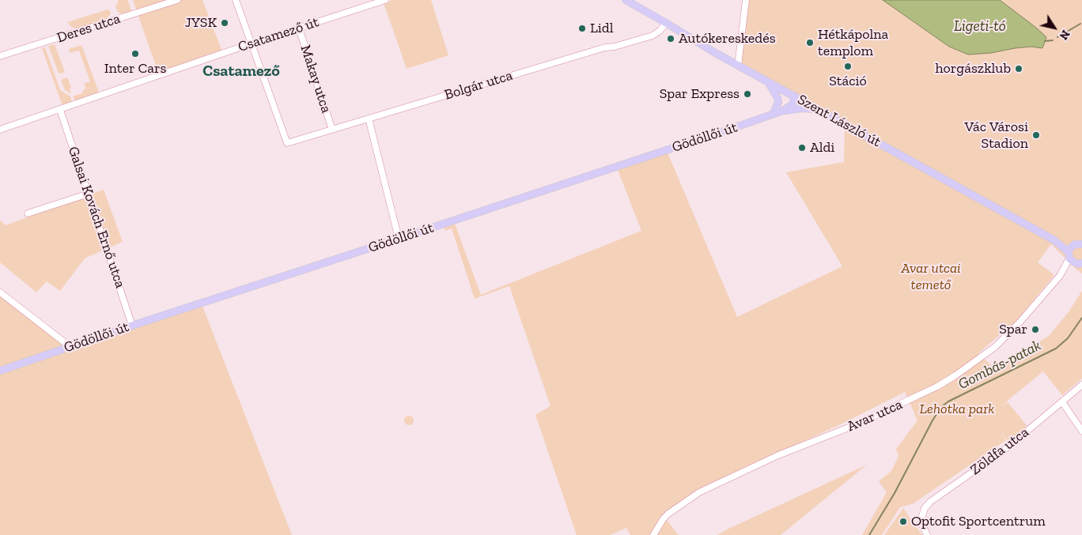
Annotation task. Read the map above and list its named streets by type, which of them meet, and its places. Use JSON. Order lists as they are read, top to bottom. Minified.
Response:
{"streets":{"main road":["Szent László út","Gödöllői út"],"street":["Deres utca","Csatamező út","Makay utca","Bolgár utca","Galsai Kovách Ernő utca","Avar utca","Zöldfa utca"]},"crossings":[["Csatamező út","Makay utca"],["Csatamező út","Bolgár utca"],["Csatamező út","Galsai Kovách Ernő utca"],["Makay utca","Bolgár utca"],["Bolgár utca","Szent László út"],["Szent László út","Gödöllői út"],["Szent László út","Avar utca"],["Gödöllői út","Galsai Kovách Ernő utca"]],"districts":["Csatamező"],"water":["Ligeti-tó","Gombás-patak"],"parks":["Avar utcai temető","Lehotka park"],"places":["JYSK","Lidl","Autókereskedés","Hétkápolna templom","Inter Cars","Stáció","horgászklub","Spar Express","Vác Városi Stadion","Aldi","Spar","Optofit Sportcentrum"],"north":"bottom right"}
